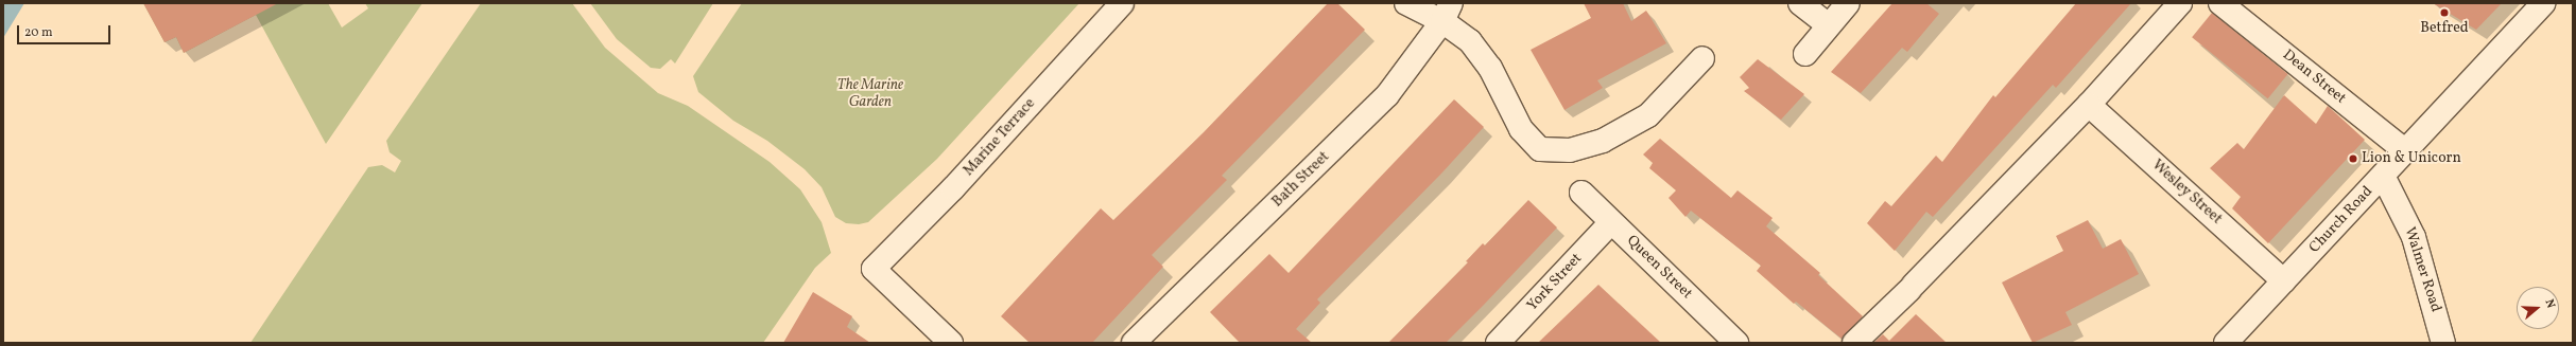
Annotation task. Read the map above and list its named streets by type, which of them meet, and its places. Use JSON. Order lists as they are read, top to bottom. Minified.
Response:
{"streets":{"street":["Dean Street","Marine Terrace","Bath Street","Wesley Street","Church Road","Queen Street","Walmer Road","York Street"]},"crossings":[["Dean Street","Church Road"],["Wesley Street","Church Road"],["Church Road","Walmer Road"],["Queen Street","York Street"]],"parks":["The Marine Garden"],"places":["Betfred","Lion & Unicorn"],"scale_bar":"20 m","north":"right"}
